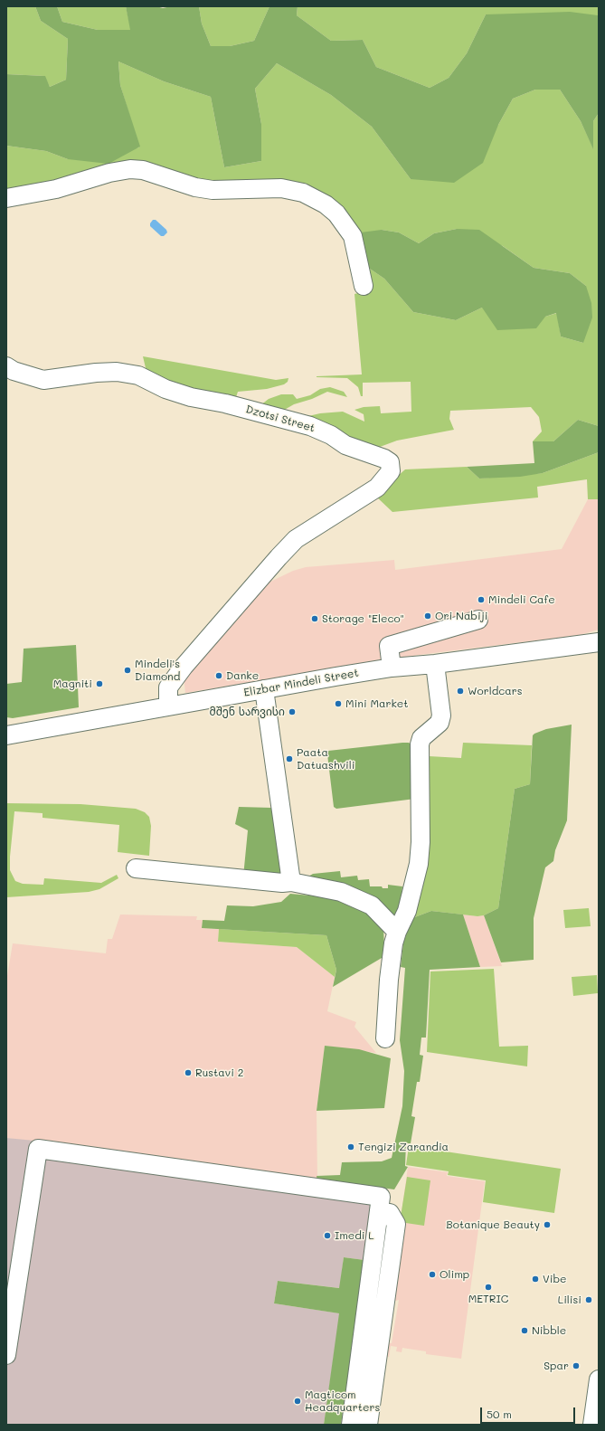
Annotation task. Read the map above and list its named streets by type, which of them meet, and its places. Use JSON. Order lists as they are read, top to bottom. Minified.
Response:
{"streets":{"street":["Dzotsi Street","Elizbar Mindeli Street"]},"crossings":[["Dzotsi Street","Elizbar Mindeli Street"]],"places":["Mindeli Cafe","Ori Nabiji","Storage \"Eleco\"","Mindeli's Diamond","Danke","Magniti","Worldcars","Mini Market","მშენ სარვისი","Paata Datuashvili","Rustavi 2","Tengizi Zarandia","Botanique Beauty","Imedi L","Olimp","Vibe","METRIC","Lilisi","Nibble","Spar","Magticom Headquarters"],"scale_bar":"50 m"}
